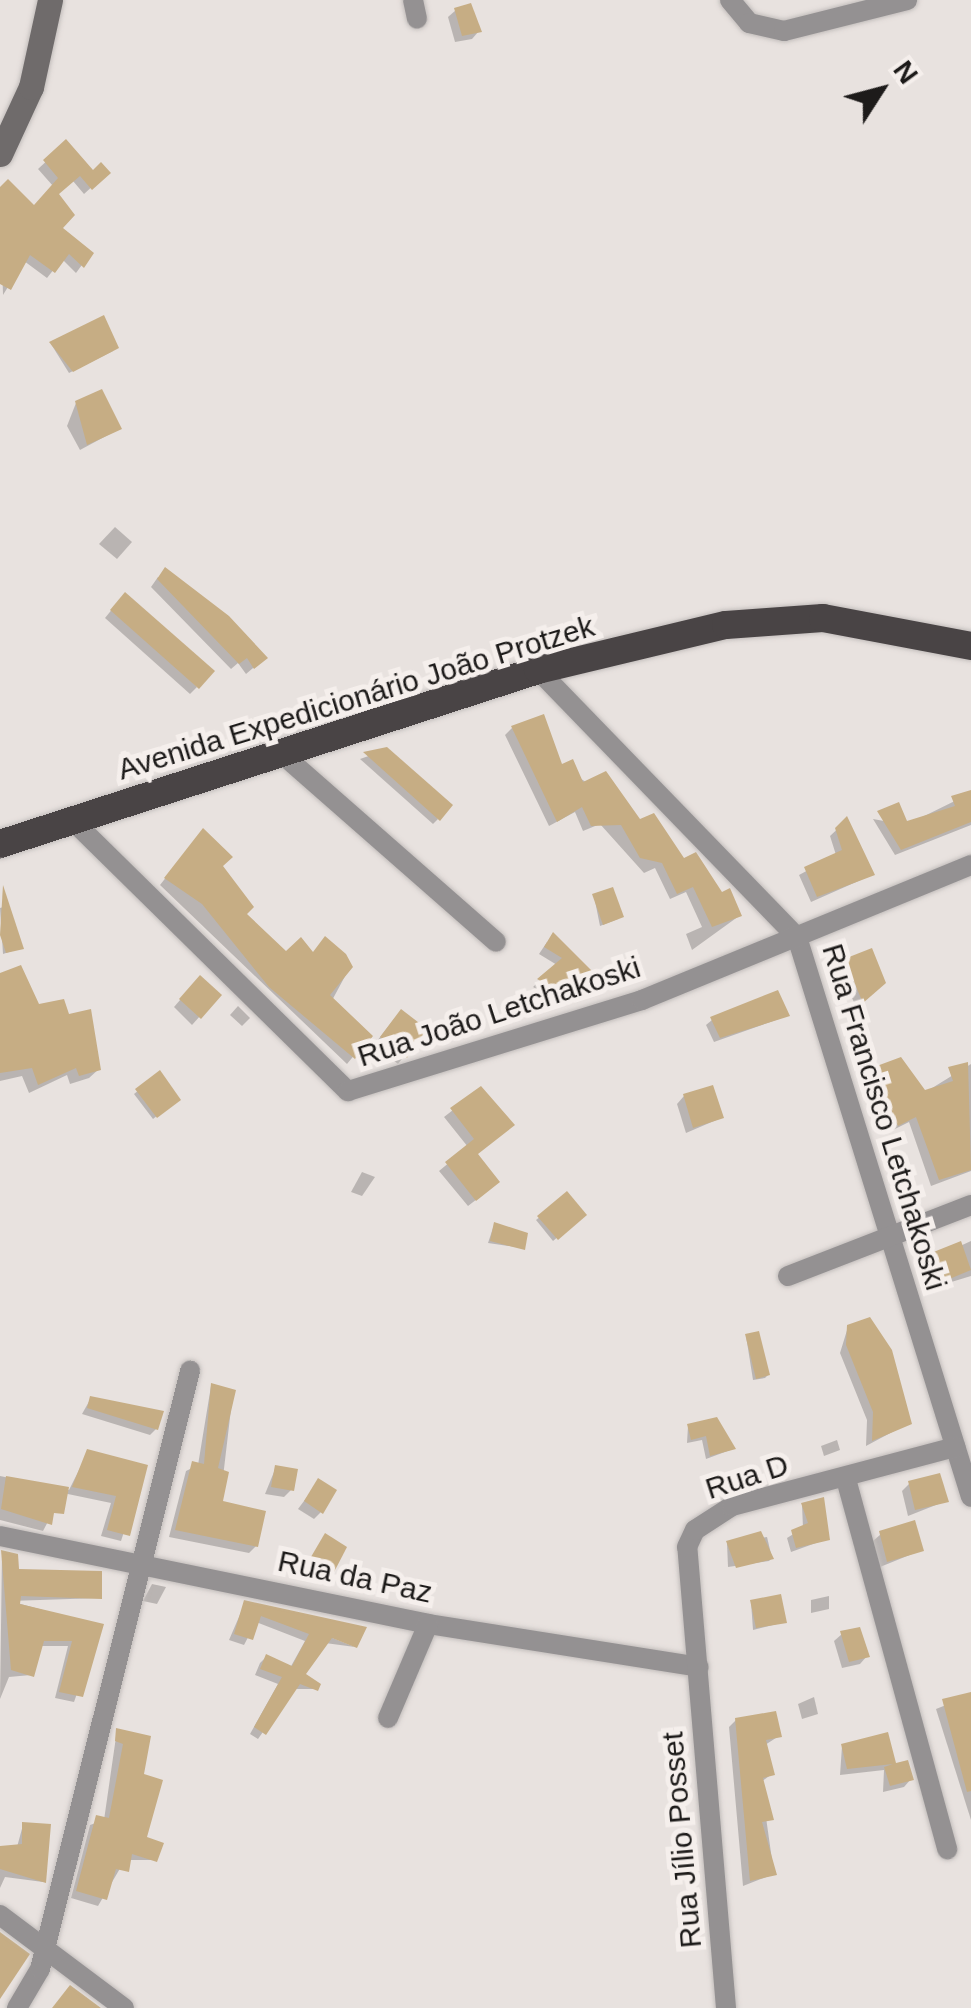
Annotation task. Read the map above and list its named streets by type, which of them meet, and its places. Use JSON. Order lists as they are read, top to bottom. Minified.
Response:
{"streets":{"highway":["Avenida Expedicionário João Protzek"],"street":["Rua João Letchakoski","Rua Francisco Letchakoski","Rua D","Rua da Paz","Rua Jílio Posset"]},"crossings":[["Avenida Expedicionário João Protzek","Rua João Letchakoski"],["Avenida Expedicionário João Protzek","Rua Francisco Letchakoski"],["Rua João Letchakoski","Rua Francisco Letchakoski"],["Rua Francisco Letchakoski","Rua D"],["Rua D","Rua da Paz"],["Rua D","Rua Jílio Posset"],["Rua da Paz","Rua Jílio Posset"]],"north":"top right"}
